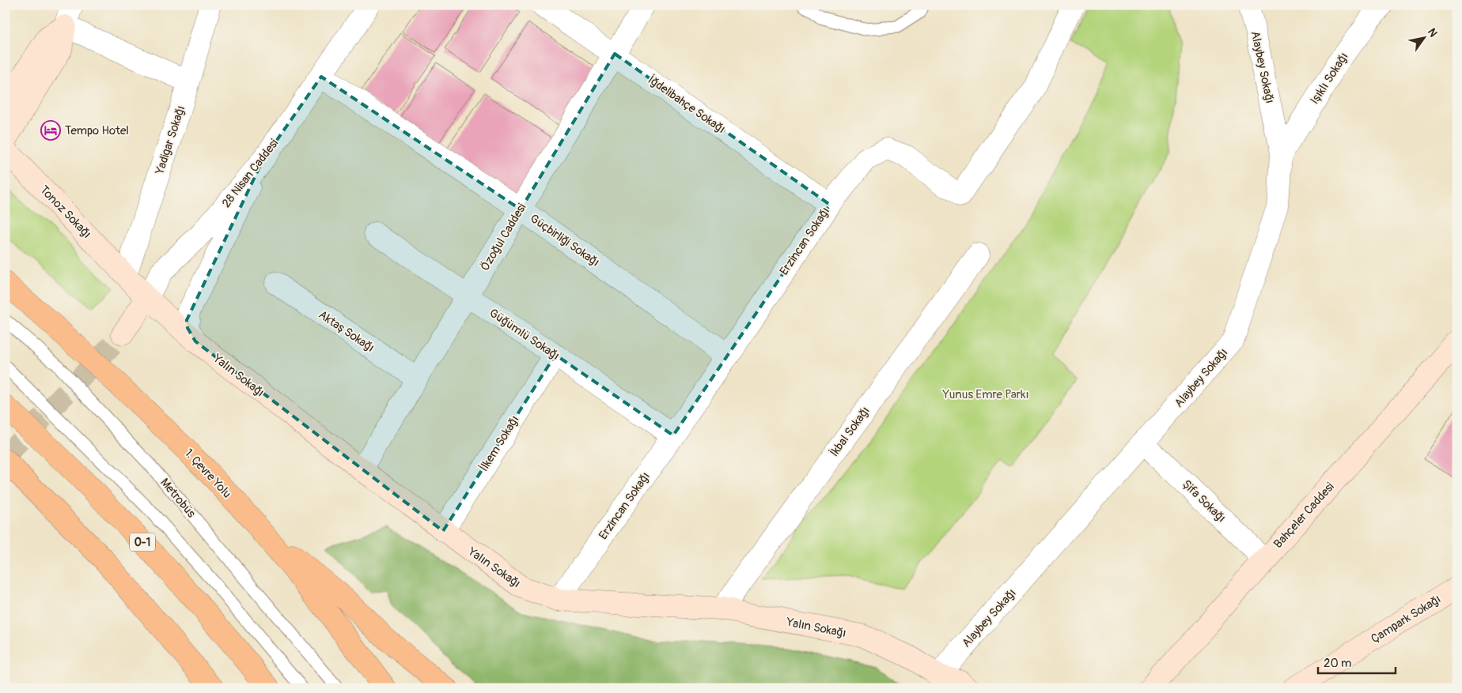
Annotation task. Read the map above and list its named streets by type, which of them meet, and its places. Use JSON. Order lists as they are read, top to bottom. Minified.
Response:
{"streets":{"highway":["1. Çevre Yolu","O-1"],"main road":["28 Nisan Caddesi","Tonoz Sokağı","Yalın Sokağı","Bahçeler Caddesi","Çampark Sokağı"],"street":["Alaybey Sokağı","Işıklı Sokağı","İğdelibahçe Sokağı","Yadigar Sokağı","Özoğul Caddesi","Güçbirliği Sokağı","Erzincan Sokağı","Aktaş Sokağı","Güğümlü Sokağı","İkbal Sokağı","İlkem Sokağı","Şifa Sokağı"],"lane":["Metrobüs"]},"crossings":[["Alaybey Sokağı","Işıklı Sokağı"],["Alaybey Sokağı","Yalın Sokağı"],["Alaybey Sokağı","Şifa Sokağı"],["İğdelibahçe Sokağı","Özoğul Caddesi"],["İğdelibahçe Sokağı","Erzincan Sokağı"],["Yadigar Sokağı","Tonoz Sokağı"],["28 Nisan Caddesi","Tonoz Sokağı"],["28 Nisan Caddesi","Güçbirliği Sokağı"],["28 Nisan Caddesi","Yalın Sokağı"],["Tonoz Sokağı","Yalın Sokağı"],["Özoğul Caddesi","Güçbirliği Sokağı"],["Özoğul Caddesi","Aktaş Sokağı"],["Özoğul Caddesi","Güğümlü Sokağı"],["Özoğul Caddesi","Yalın Sokağı"],["Güçbirliği Sokağı","Erzincan Sokağı"],["Erzincan Sokağı","Güğümlü Sokağı"],["Erzincan Sokağı","Yalın Sokağı"],["Güğümlü Sokağı","İlkem Sokağı"],["Yalın Sokağı","İkbal Sokağı"],["Yalın Sokağı","İlkem Sokağı"],["Şifa Sokağı","Bahçeler Caddesi"]],"parks":["Yunus Emre Parkı"],"places":{"hotel":["Tempo Hotel"]},"scale_bar":"20 m","north":"top right"}
